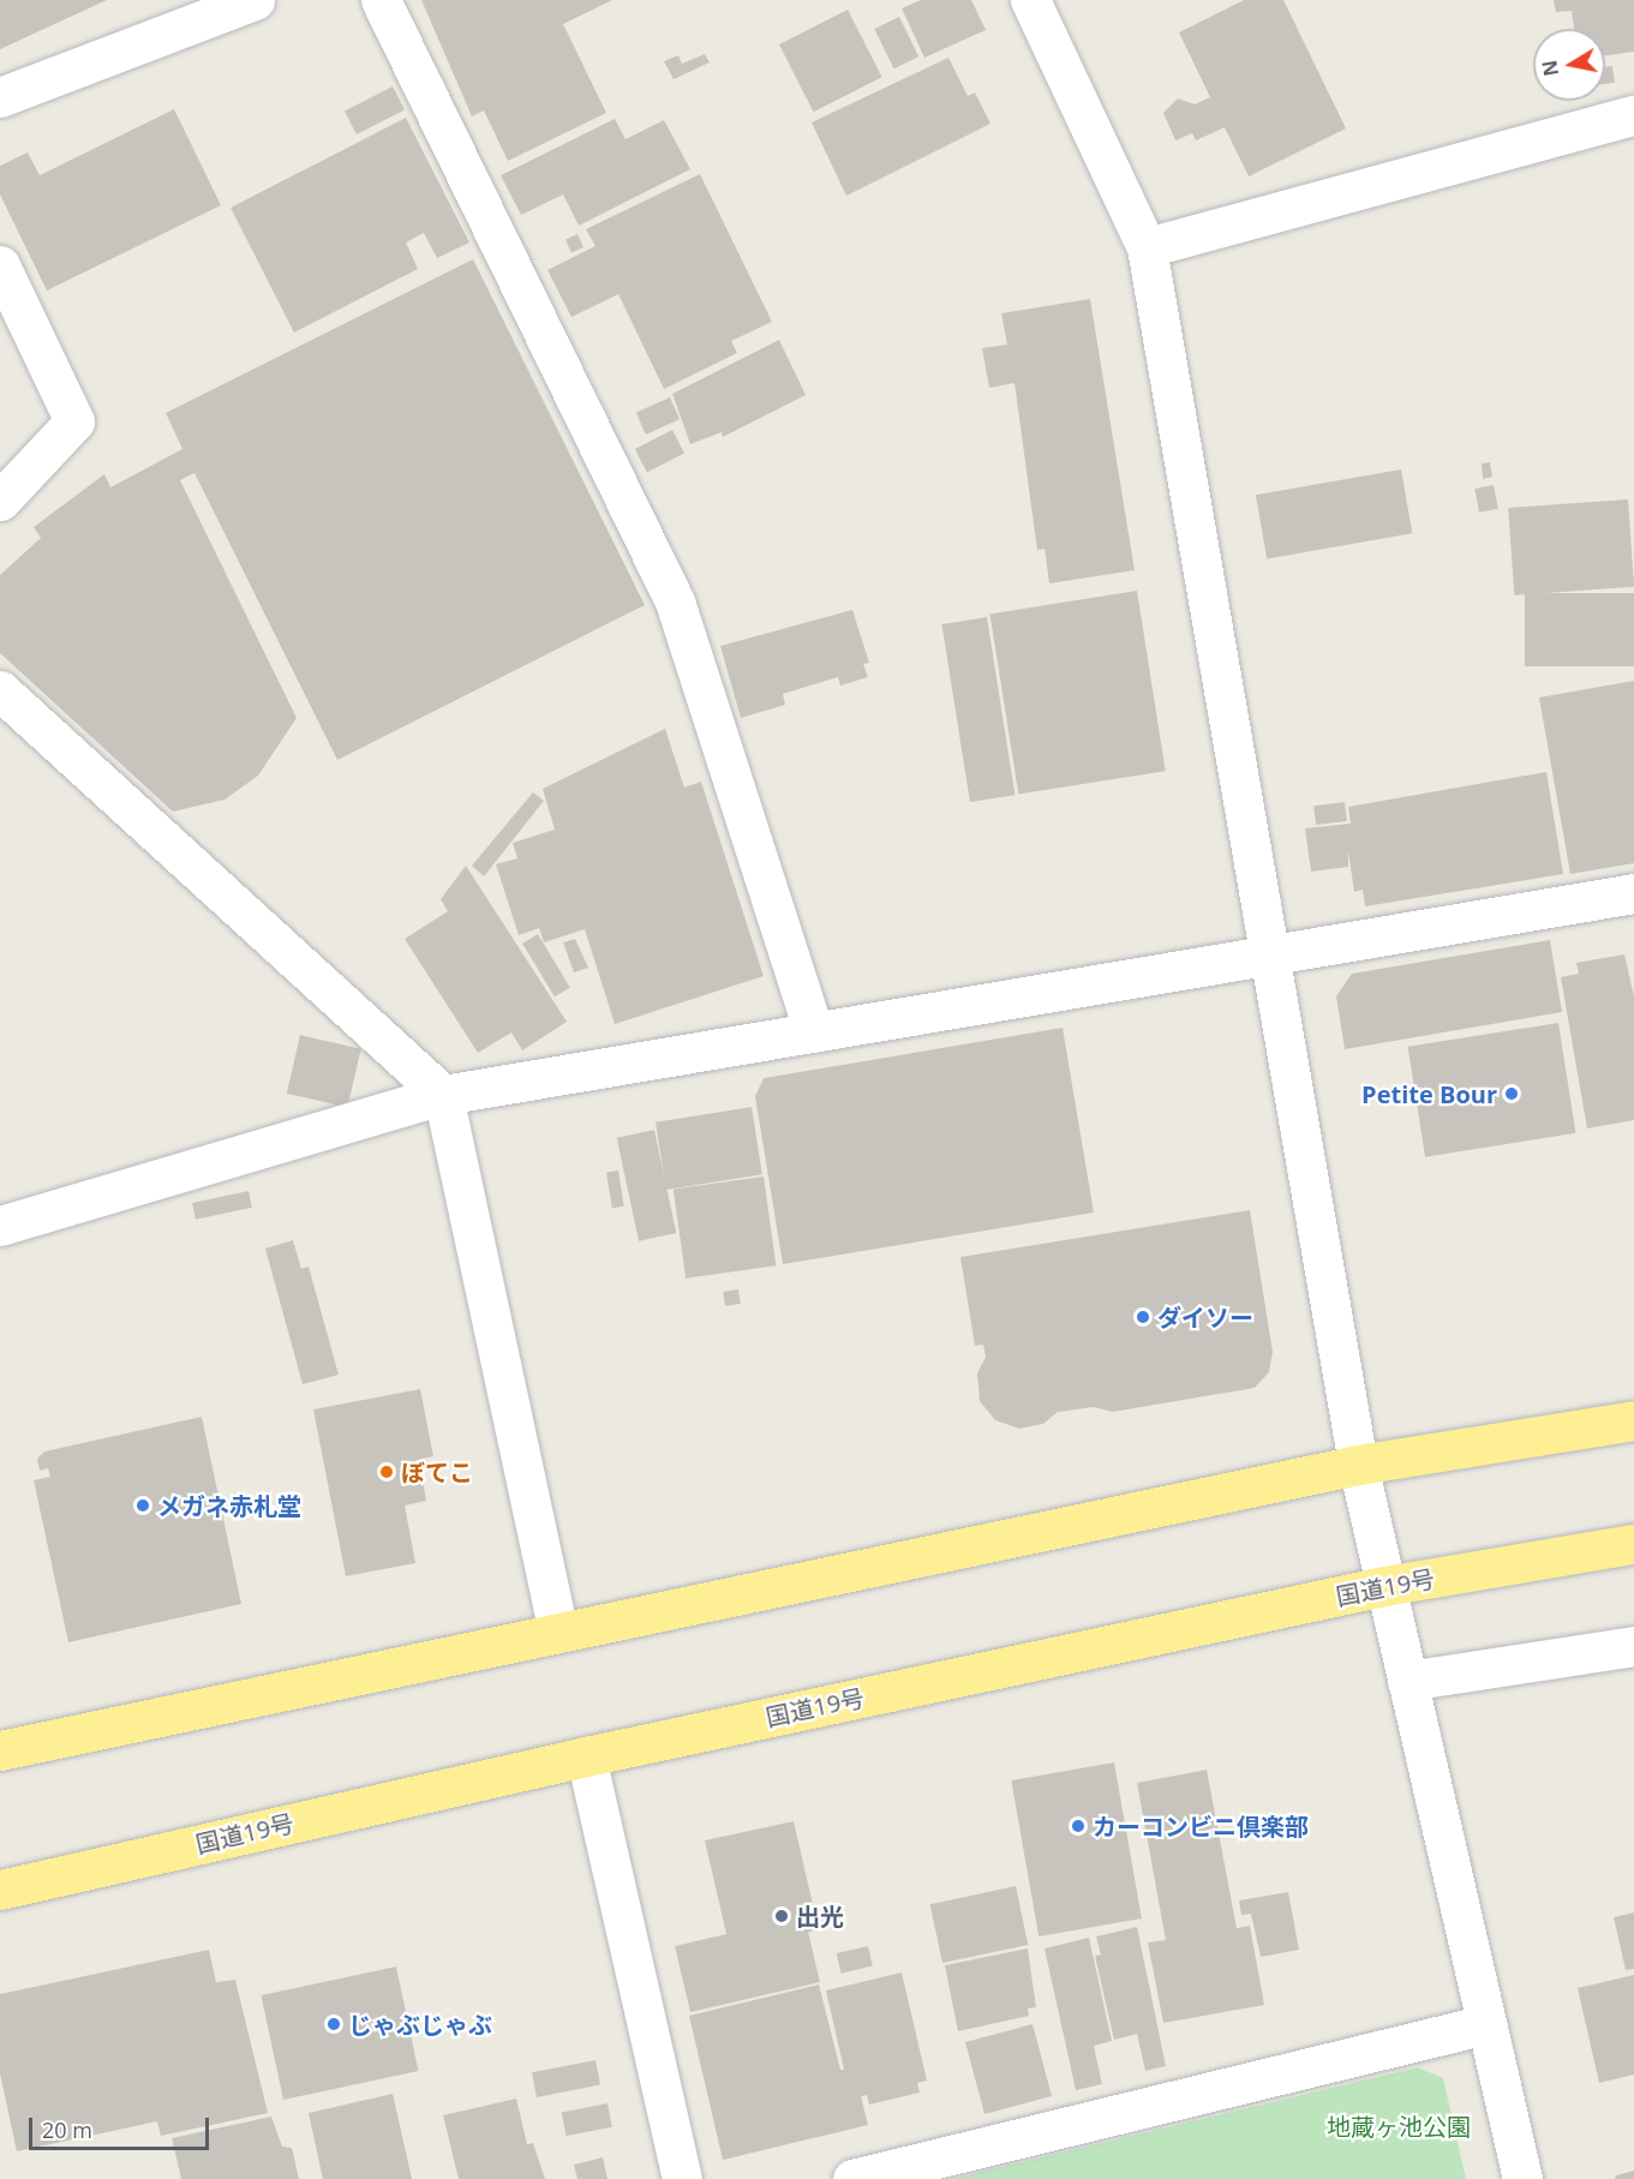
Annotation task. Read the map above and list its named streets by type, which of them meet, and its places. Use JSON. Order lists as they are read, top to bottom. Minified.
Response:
{"streets":{"highway":["国道19号"]},"parks":["地蔵ヶ池公園"],"places":["Petite Bour","ダイソー","ぼてこ","メガネ赤札堂","カーコンビニ倶楽部","出光","じゃぶじゃぶ"],"scale_bar":"20 m","north":"left"}
